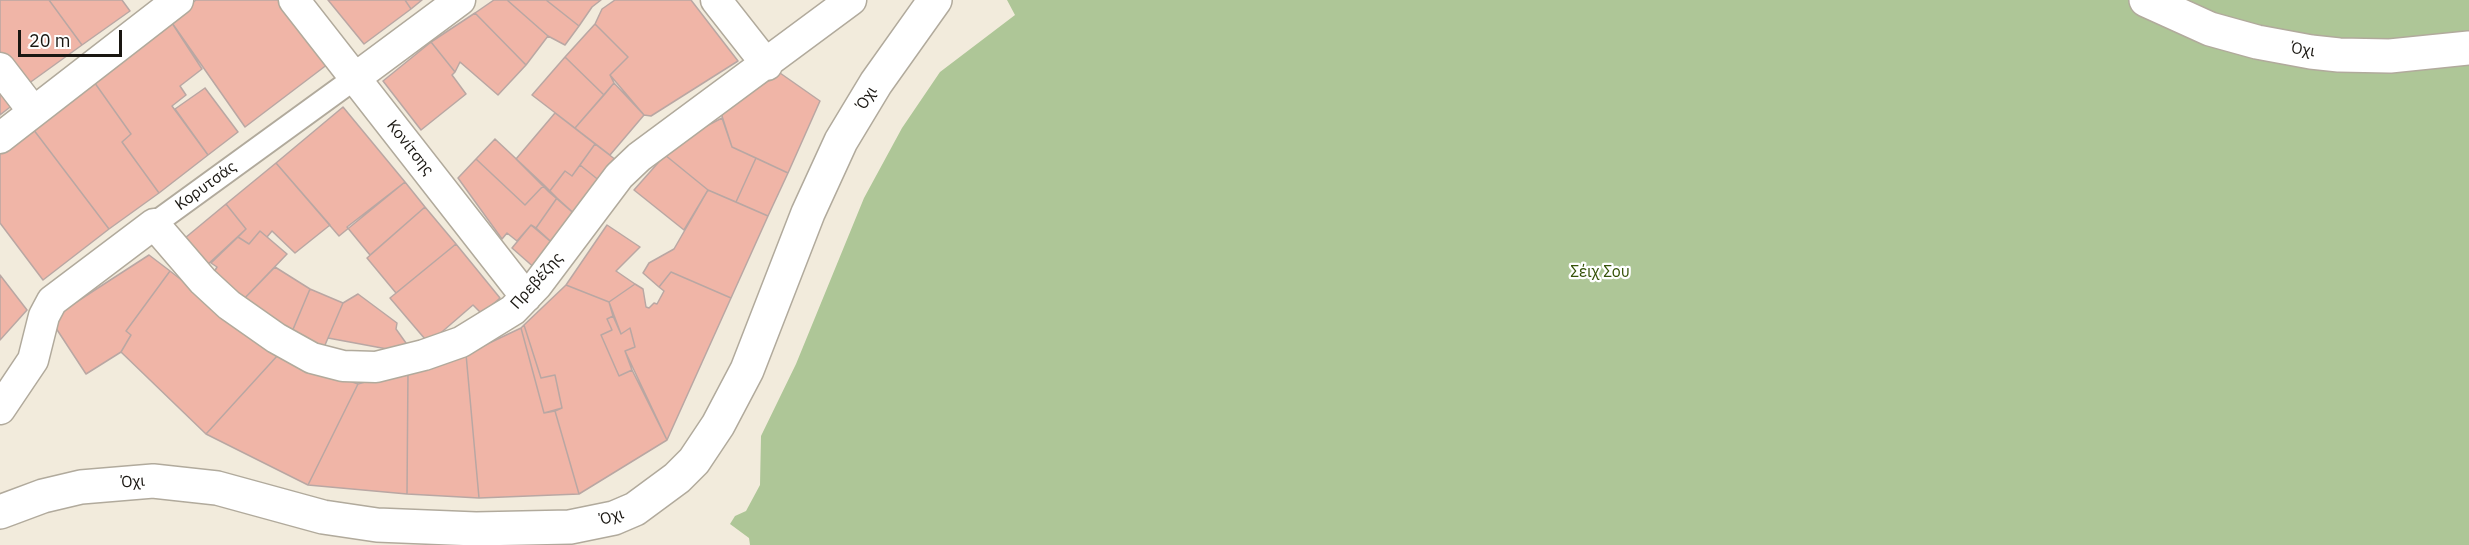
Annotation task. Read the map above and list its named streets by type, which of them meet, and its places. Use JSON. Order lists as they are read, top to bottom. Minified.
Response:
{"streets":{"main road":["Όχι"],"street":["Κονίτσης","Κορυτσάς","Πρεβέζης"]},"crossings":[["Κονίτσης","Κορυτσάς"],["Κονίτσης","Πρεβέζης"],["Κορυτσάς","Πρεβέζης"]],"parks":["Σέιχ Σου"],"scale_bar":"20 m"}
